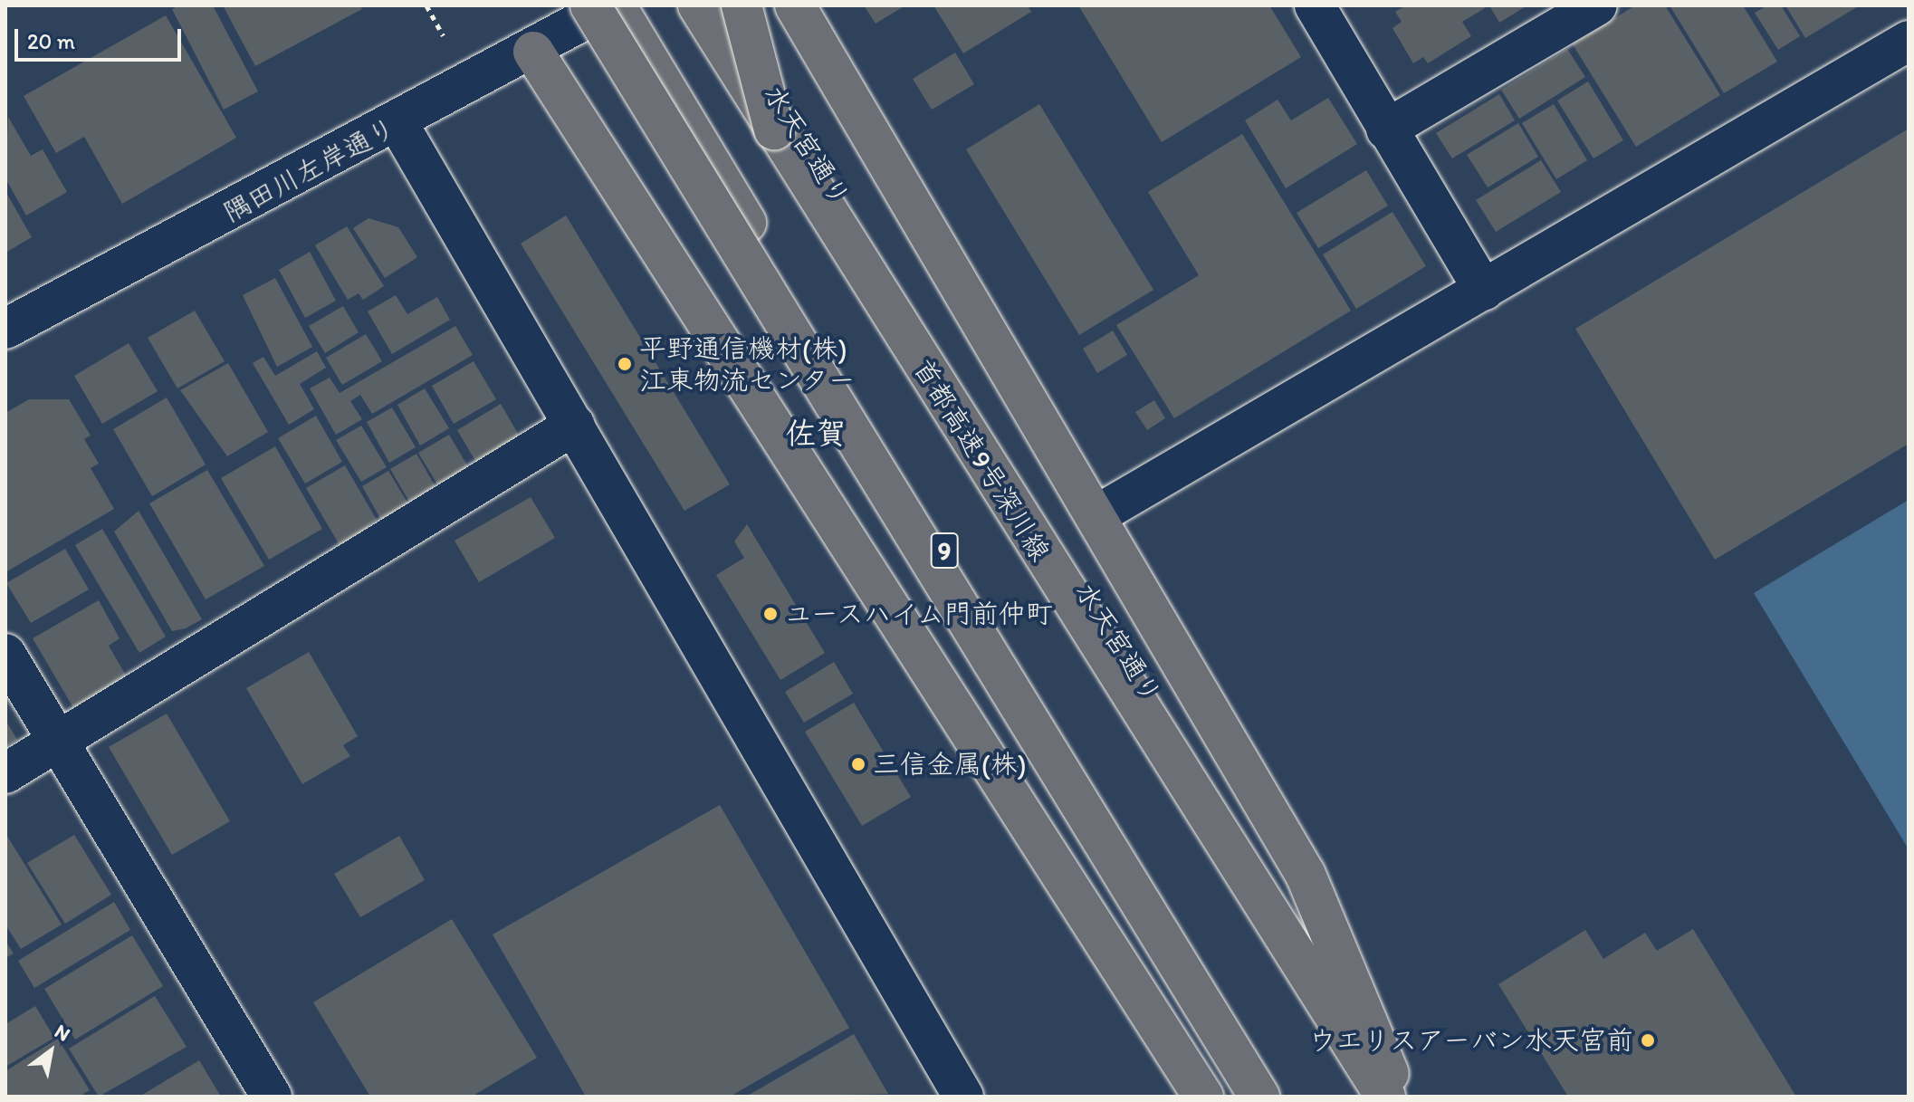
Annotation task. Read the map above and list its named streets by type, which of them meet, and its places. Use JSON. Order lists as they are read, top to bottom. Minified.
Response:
{"streets":{"main road":["水天宮通り","首都高速9号深川線","9"],"street":["隅田川左岸通り"]},"crossings":[["水天宮通り","首都高速9号深川線"],["隅田川左岸通り","9"]],"districts":["佐賀"],"places":["平野通信機材(株) 江東物流センター","ユースハイム門前仲町","三信金属(株)","ウエリスアーバン水天宮前"],"scale_bar":"20 m","north":"top right"}
